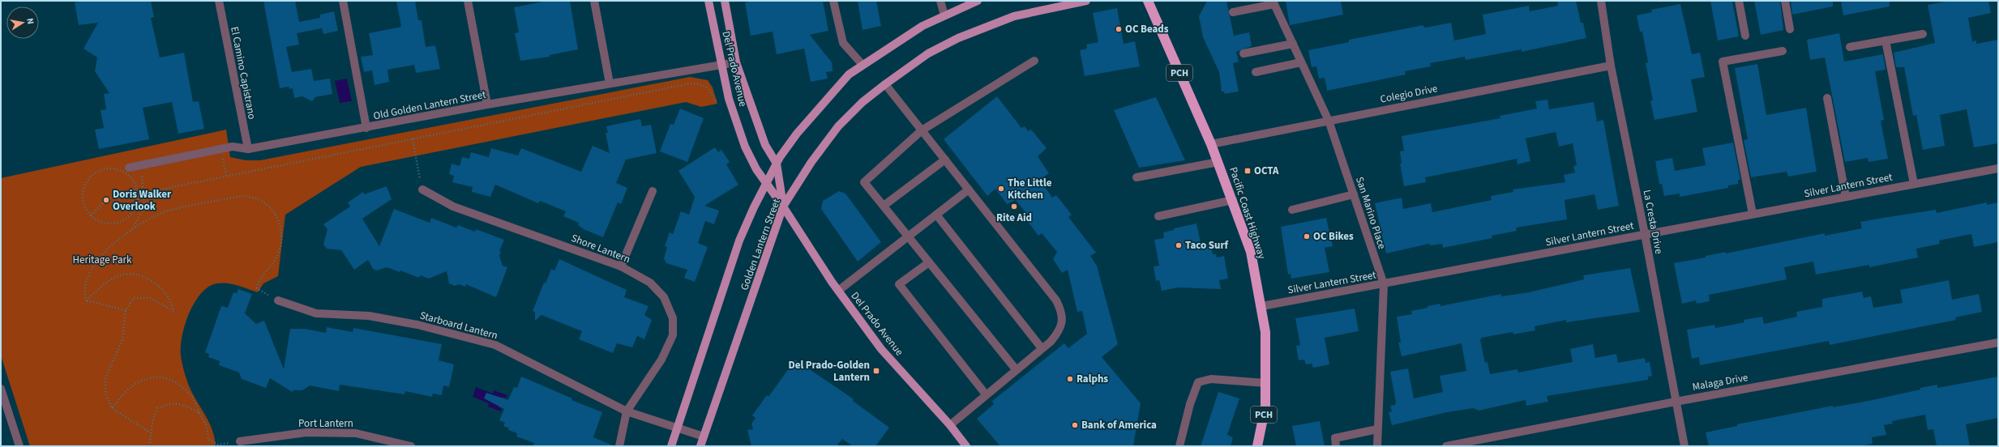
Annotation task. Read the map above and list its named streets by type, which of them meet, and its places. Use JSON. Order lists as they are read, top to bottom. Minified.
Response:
{"streets":{"highway":["PCH","Pacific Coast Highway"],"main road":["Del Prado Avenue","Golden Lantern Street"],"street":["El Camino Capistrano","Colegio Drive","Old Golden Lantern Street","Silver Lantern Street","San Marino Place","La Cresta Drive","Shore Lantern","Starboard Lantern","Malaga Drive","Port Lantern"]},"crossings":[["Del Prado Avenue","Old Golden Lantern Street"],["Del Prado Avenue","Golden Lantern Street"],["El Camino Capistrano","Old Golden Lantern Street"],["Colegio Drive","Pacific Coast Highway"],["Colegio Drive","San Marino Place"],["Colegio Drive","La Cresta Drive"],["Silver Lantern Street","Pacific Coast Highway"],["Silver Lantern Street","San Marino Place"],["Silver Lantern Street","La Cresta Drive"],["La Cresta Drive","Malaga Drive"],["Golden Lantern Street","Starboard Lantern"],["Shore Lantern","Starboard Lantern"]],"parks":["Heritage Park"],"places":{"other":["OC Beads","The Little Kitchen","Doris Walker Overlook","Rite Aid","OC Bikes","Taco Surf","Ralphs","Bank of America"],"transit":["OCTA","Del Prado-Golden Lantern"]},"north":"right"}
